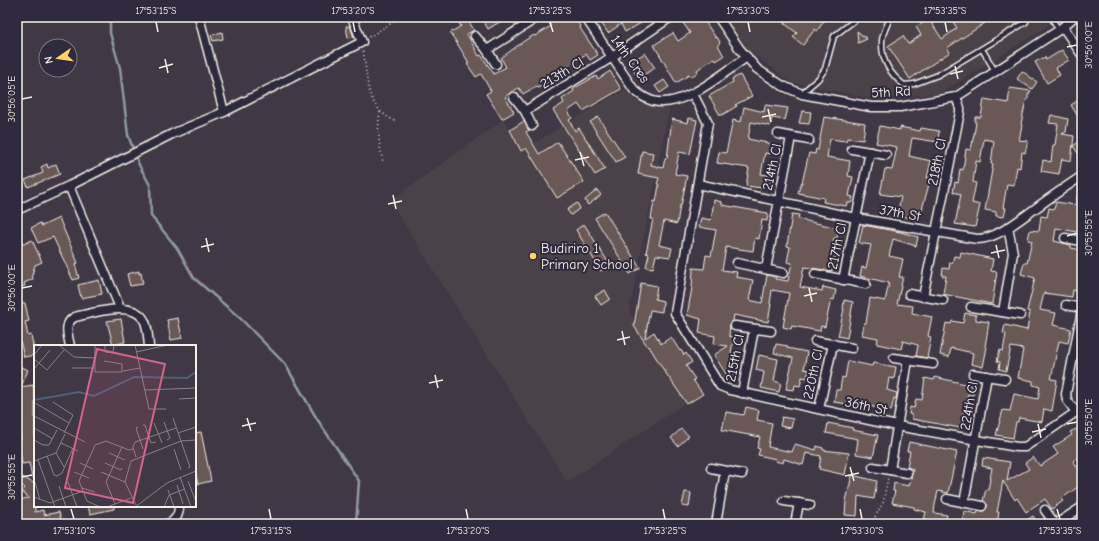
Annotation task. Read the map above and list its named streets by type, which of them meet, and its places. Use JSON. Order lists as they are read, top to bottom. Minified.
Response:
{"streets":{"street":["14th Cres","213th Cl","5th Rd","218th Cl","214th Cl","37th St","217th Cl","215th Cl","220th Cl","36th St","224th Cl"]},"crossings":[["14th Cres","213th Cl"],["14th Cres","5th Rd"],["5th Rd","218th Cl"],["218th Cl","37th St"],["214th Cl","37th St"],["37th St","217th Cl"],["37th St","36th St"],["215th Cl","36th St"],["220th Cl","36th St"],["36th St","224th Cl"]],"places":["Budiriro 1 Primary School"],"north":"left","coordinates":["17°53'15\"S","17°53'20\"S","17°53'25\"S","17°53'30\"S","17°53'35\"S","30°56'00\"E","30°56'05\"E","30°55'55\"E","30°55'50\"E","17°53'10\"S"]}
